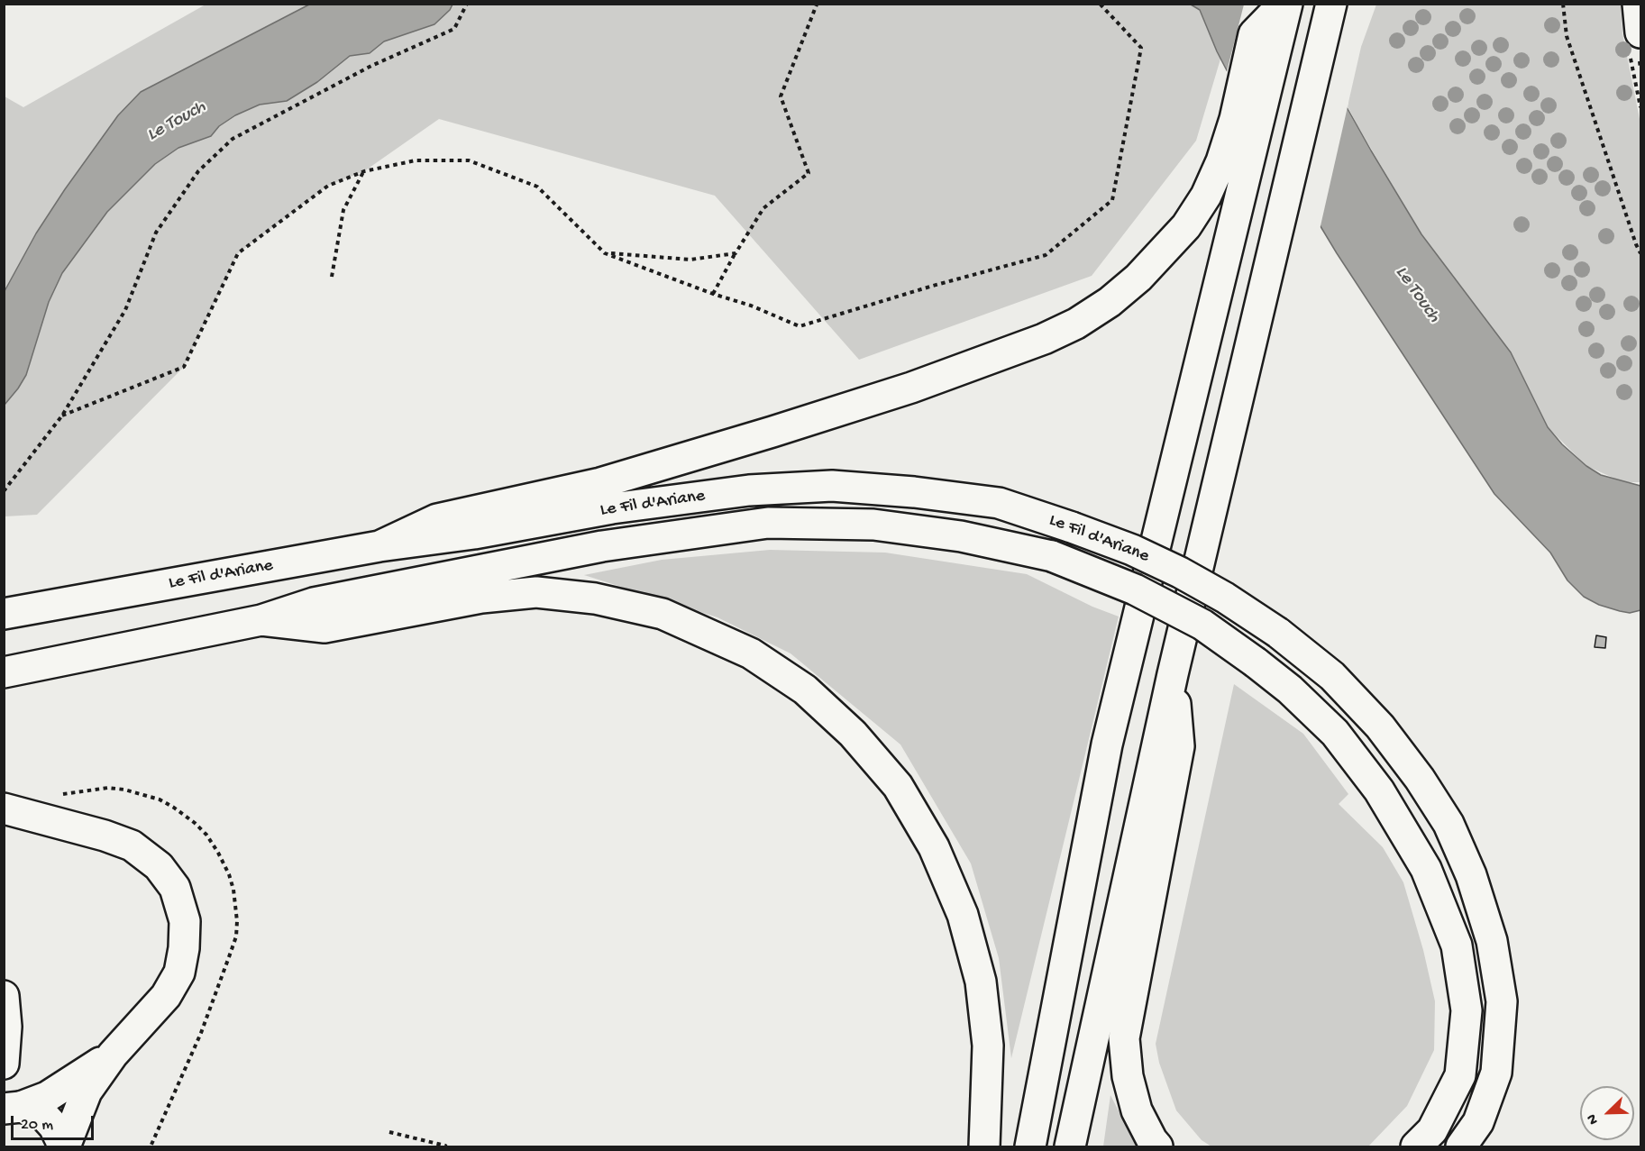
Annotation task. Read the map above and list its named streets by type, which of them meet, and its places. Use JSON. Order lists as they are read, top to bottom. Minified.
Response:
{"streets":{"main road":["Le Fil d'Ariane"]},"water":["Le Touch"],"scale_bar":"20 m","north":"bottom left"}
